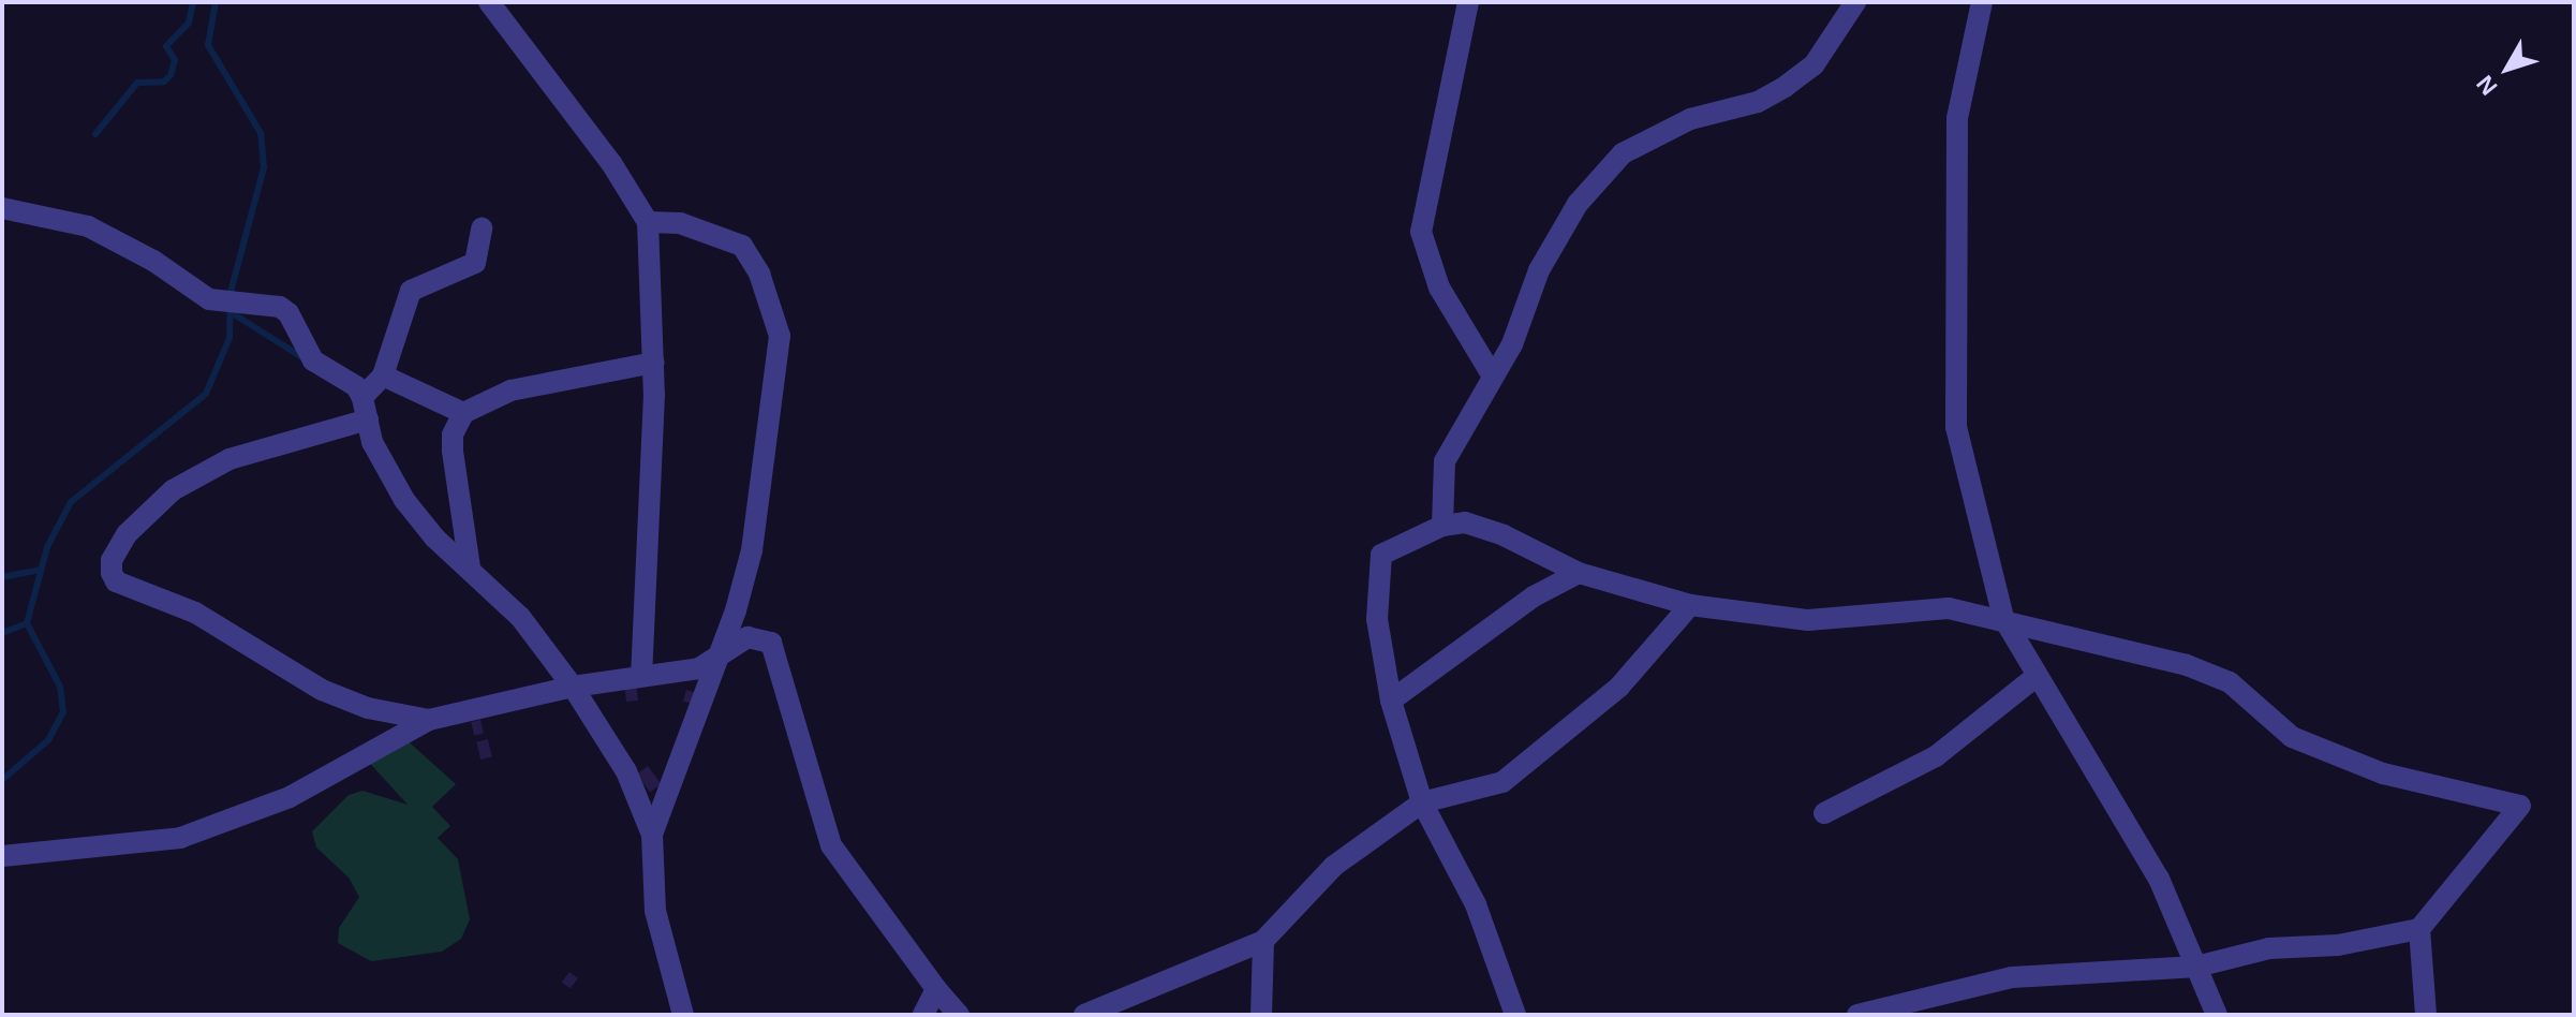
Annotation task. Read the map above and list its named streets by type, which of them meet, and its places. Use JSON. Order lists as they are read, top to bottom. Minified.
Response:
{"north":"bottom left"}
